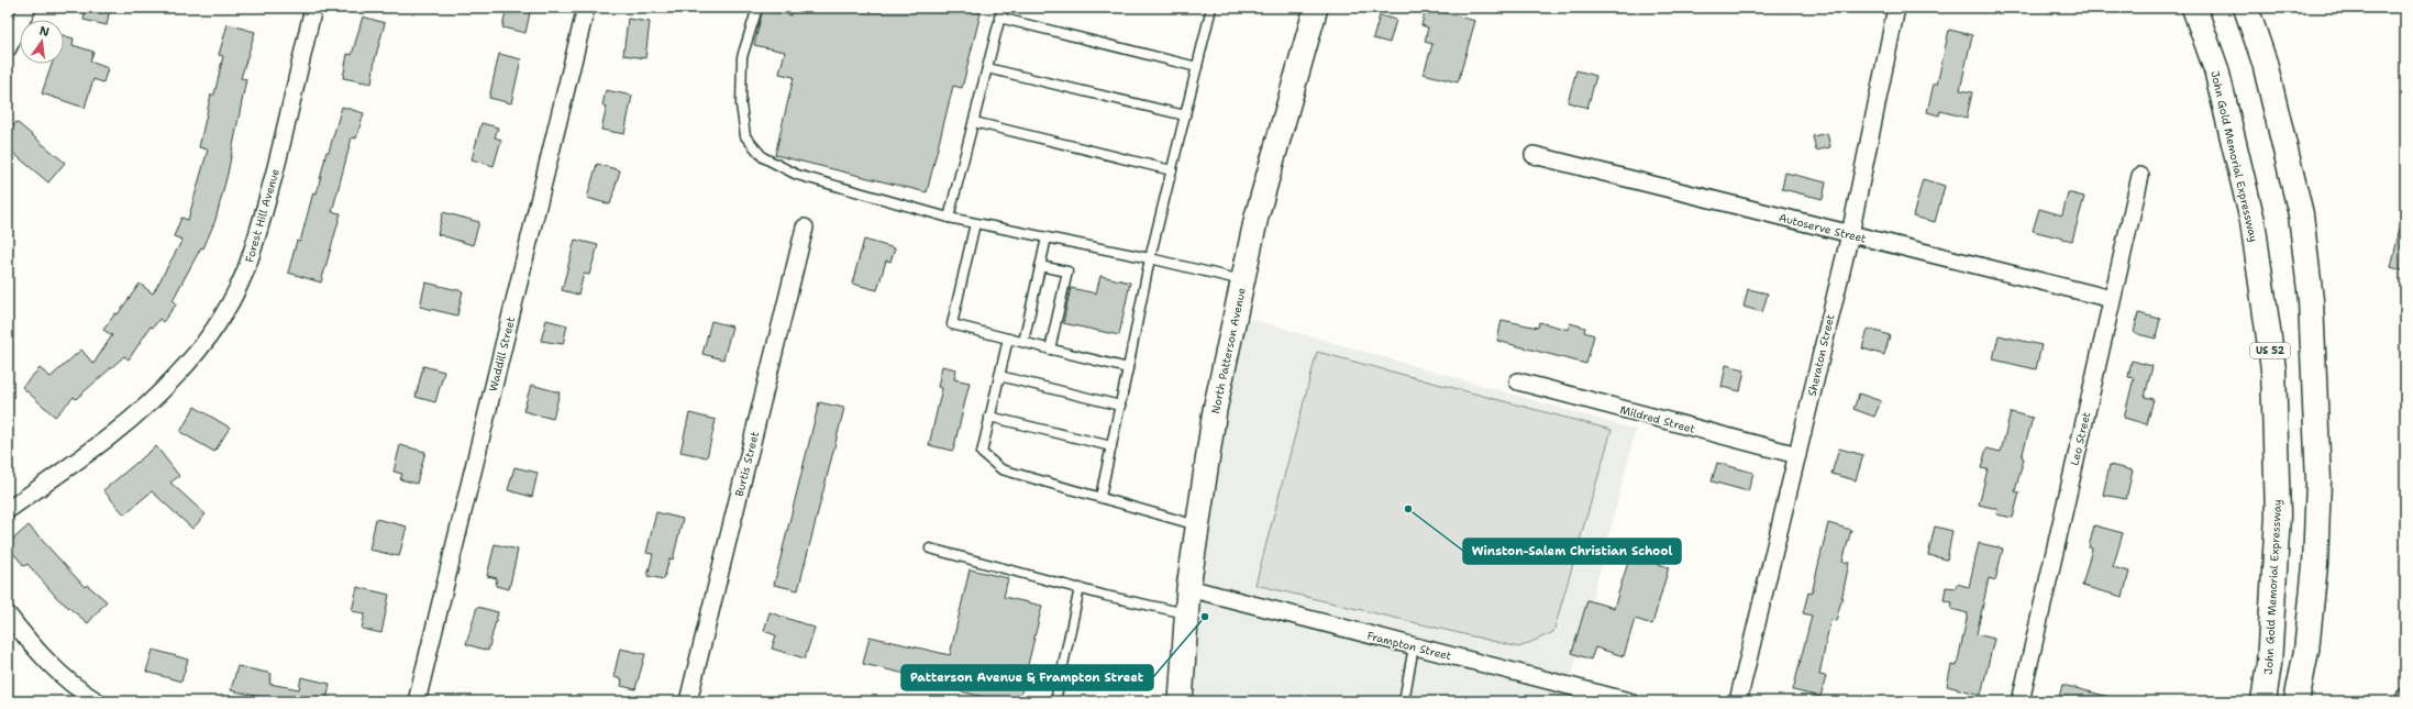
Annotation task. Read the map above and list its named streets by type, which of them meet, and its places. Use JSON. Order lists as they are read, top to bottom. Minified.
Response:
{"streets":{"highway":["John Gold Memorial Expressway","US 52"],"main road":["North Patterson Avenue"],"street":["Forest Hill Avenue","Autoserve Street","Waddill Street","Sheraton Street","Mildred Street","Leo Street","Burtis Street","Frampton Street"]},"crossings":[["Autoserve Street","Sheraton Street"],["Autoserve Street","Leo Street"],["North Patterson Avenue","Frampton Street"],["Sheraton Street","Mildred Street"]],"places":["Winston-Salem Christian School","Patterson Avenue & Frampton Street"],"north":"top"}
